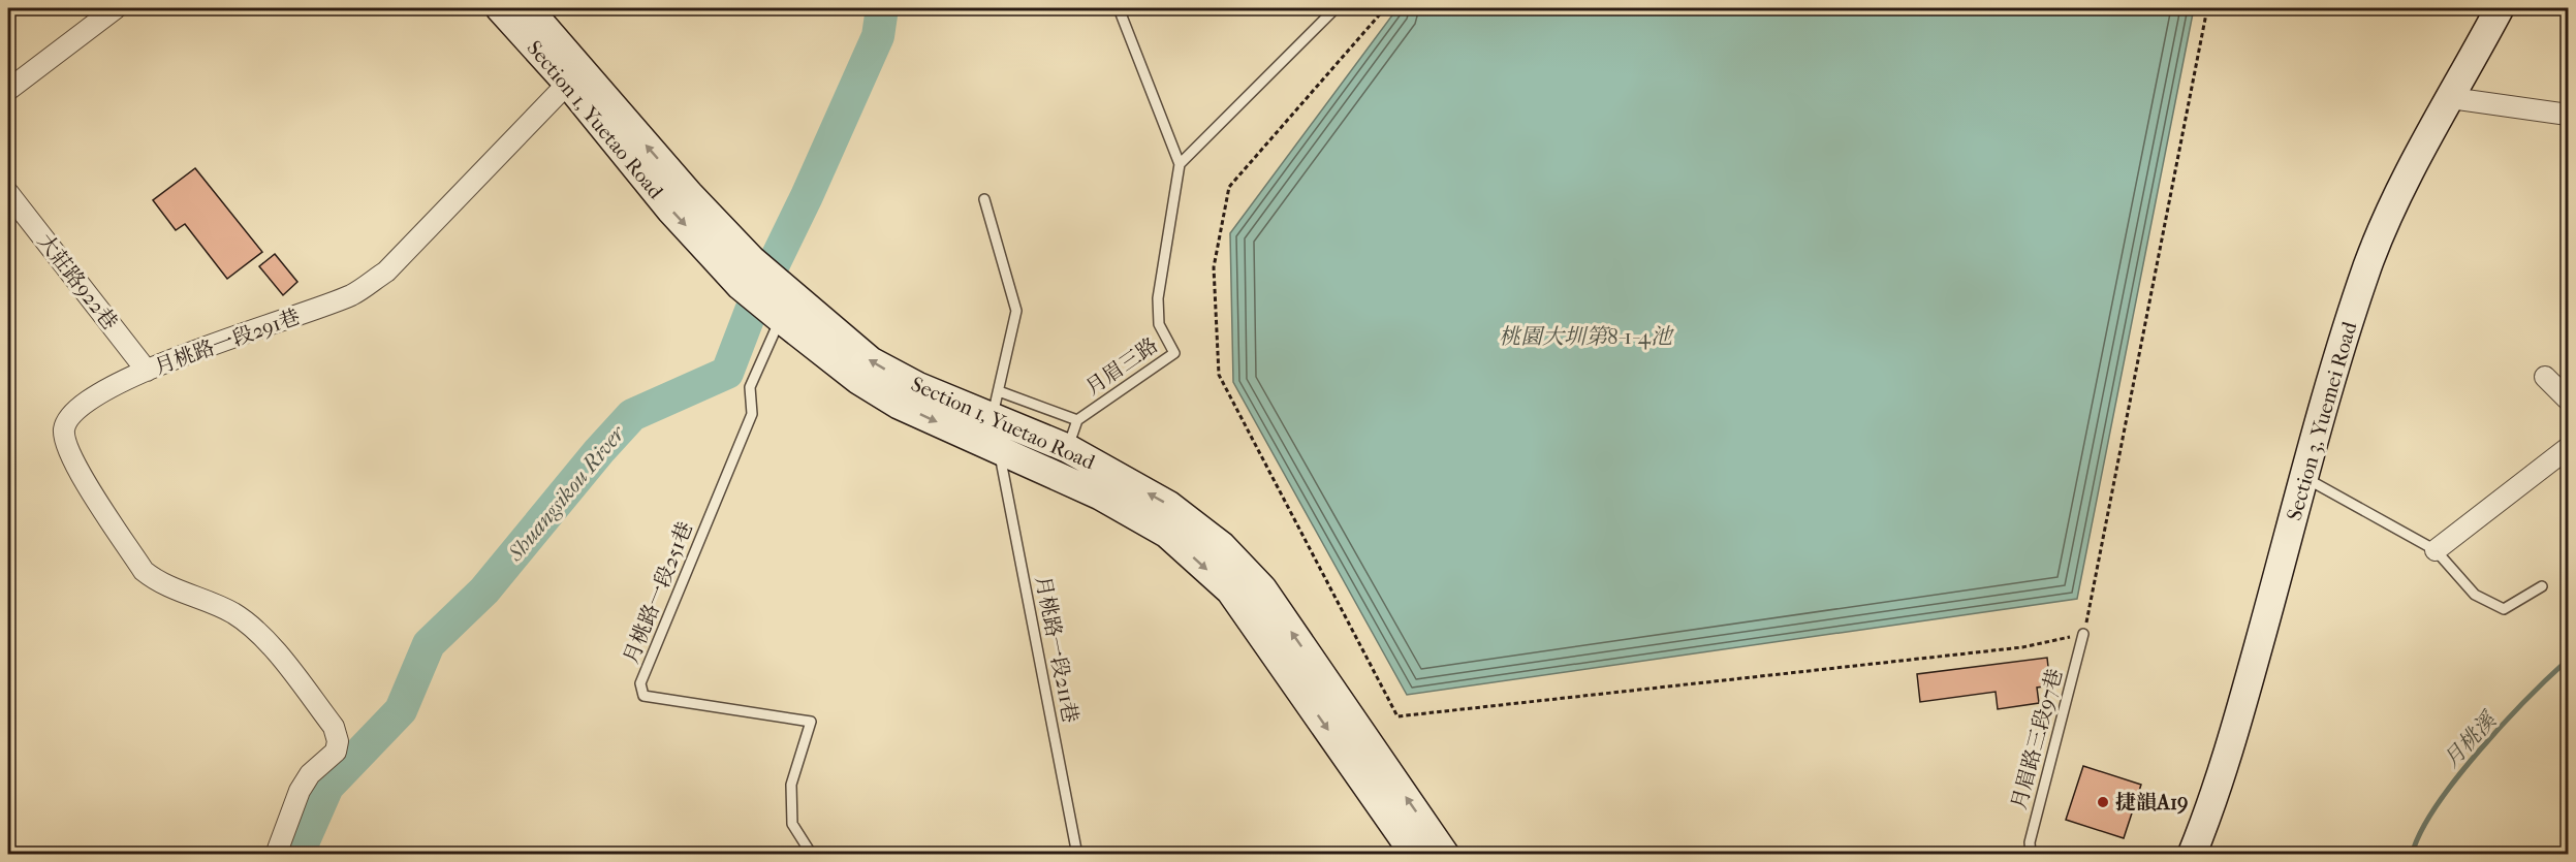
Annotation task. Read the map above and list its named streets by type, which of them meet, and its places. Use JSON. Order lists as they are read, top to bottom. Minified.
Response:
{"streets":{"street":["Section 1, Yuetao Road","大莊路922巷","月桃路一段291巷","Section 3, Yuemei Road"],"lane":["月眉三路","月桃路一段251巷","月桃路一段211巷","月眉路三段97巷"]},"crossings":[["Section 1, Yuetao Road","月桃路一段291巷"],["Section 1, Yuetao Road","月眉三路"],["Section 1, Yuetao Road","月桃路一段251巷"],["Section 1, Yuetao Road","月桃路一段211巷"],["大莊路922巷","月桃路一段291巷"]],"water":["桃園大圳第8-1-4池","Shuangsikou River","月桃溪"],"places":["捷韻A19"]}
